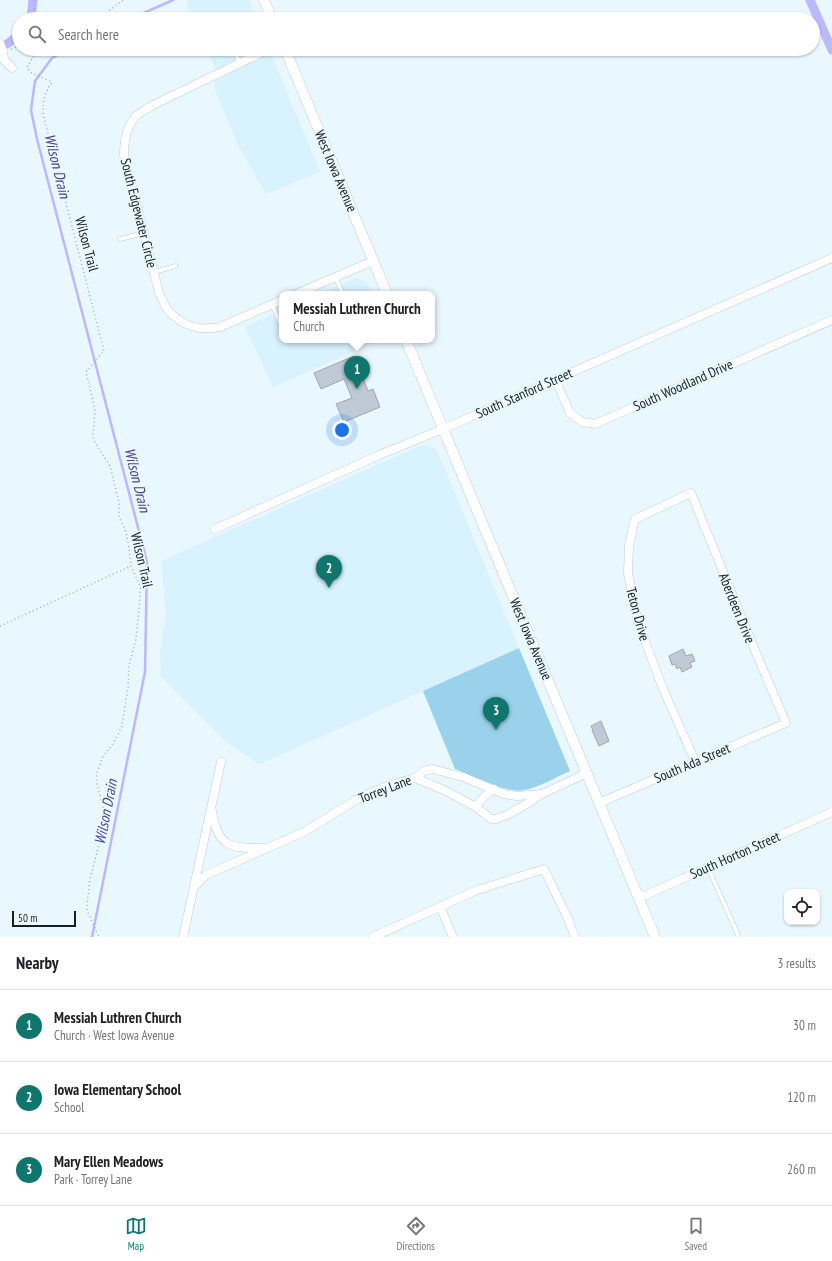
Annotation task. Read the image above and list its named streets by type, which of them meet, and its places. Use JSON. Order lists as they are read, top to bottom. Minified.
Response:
{"streets":{"street":["West Iowa Avenue","South Edgewater Circle","South Woodland Drive","South Stanford Street","Aberdeen Drive","Teton Drive","South Ada Street","Torrey Lane","South Horton Street"],"path":["Wilson Trail"]},"crossings":[["West Iowa Avenue","South Stanford Street"],["West Iowa Avenue","South Ada Street"],["West Iowa Avenue","Torrey Lane"],["West Iowa Avenue","South Horton Street"],["South Woodland Drive","South Stanford Street"],["Aberdeen Drive","Teton Drive"],["Aberdeen Drive","South Ada Street"],["Teton Drive","South Ada Street"]],"water":["Wilson Drain"],"scale_bar":"50 m","page":{"search":"Search here","popup":["Messiah Luthren Church","Church"],"pins":["1","2","3"],"scale":"50 m","heading":["Nearby","3 results"],"list":[{"mark":"1","name":"Messiah Luthren Church","note":"Church · West Iowa Avenue","value":"30 m"},{"mark":"2","name":"Iowa Elementary School","note":"School","value":"120 m"},{"mark":"3","name":"Mary Ellen Meadows","note":"Park · Torrey Lane","value":"260 m"}],"nav":["Map","Directions","Saved"]}}
